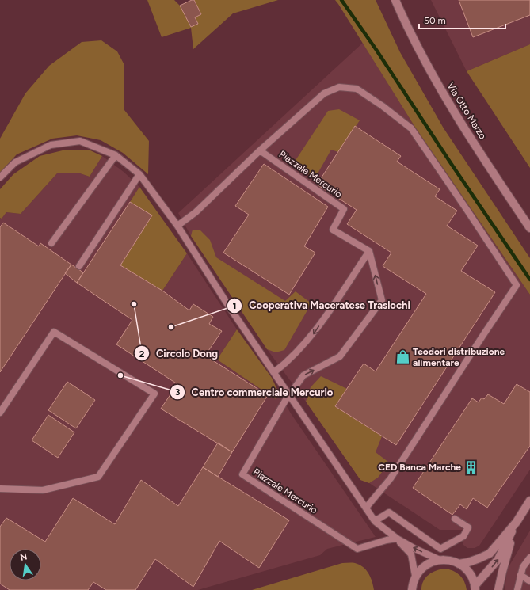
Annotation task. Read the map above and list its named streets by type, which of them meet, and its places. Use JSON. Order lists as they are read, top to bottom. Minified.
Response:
{"streets":{"street":["Via Otto Marzo"],"lane":["Piazzale Mercurio"]},"places":{"other":["Circolo Dong","Cooperativa Maceratese Traslochi","Centro commerciale Mercurio"],"shop":["Teodori distribuzione alimentare"],"building":["CED Banca Marche"]},"scale_bar":"50 m","north":"top"}
